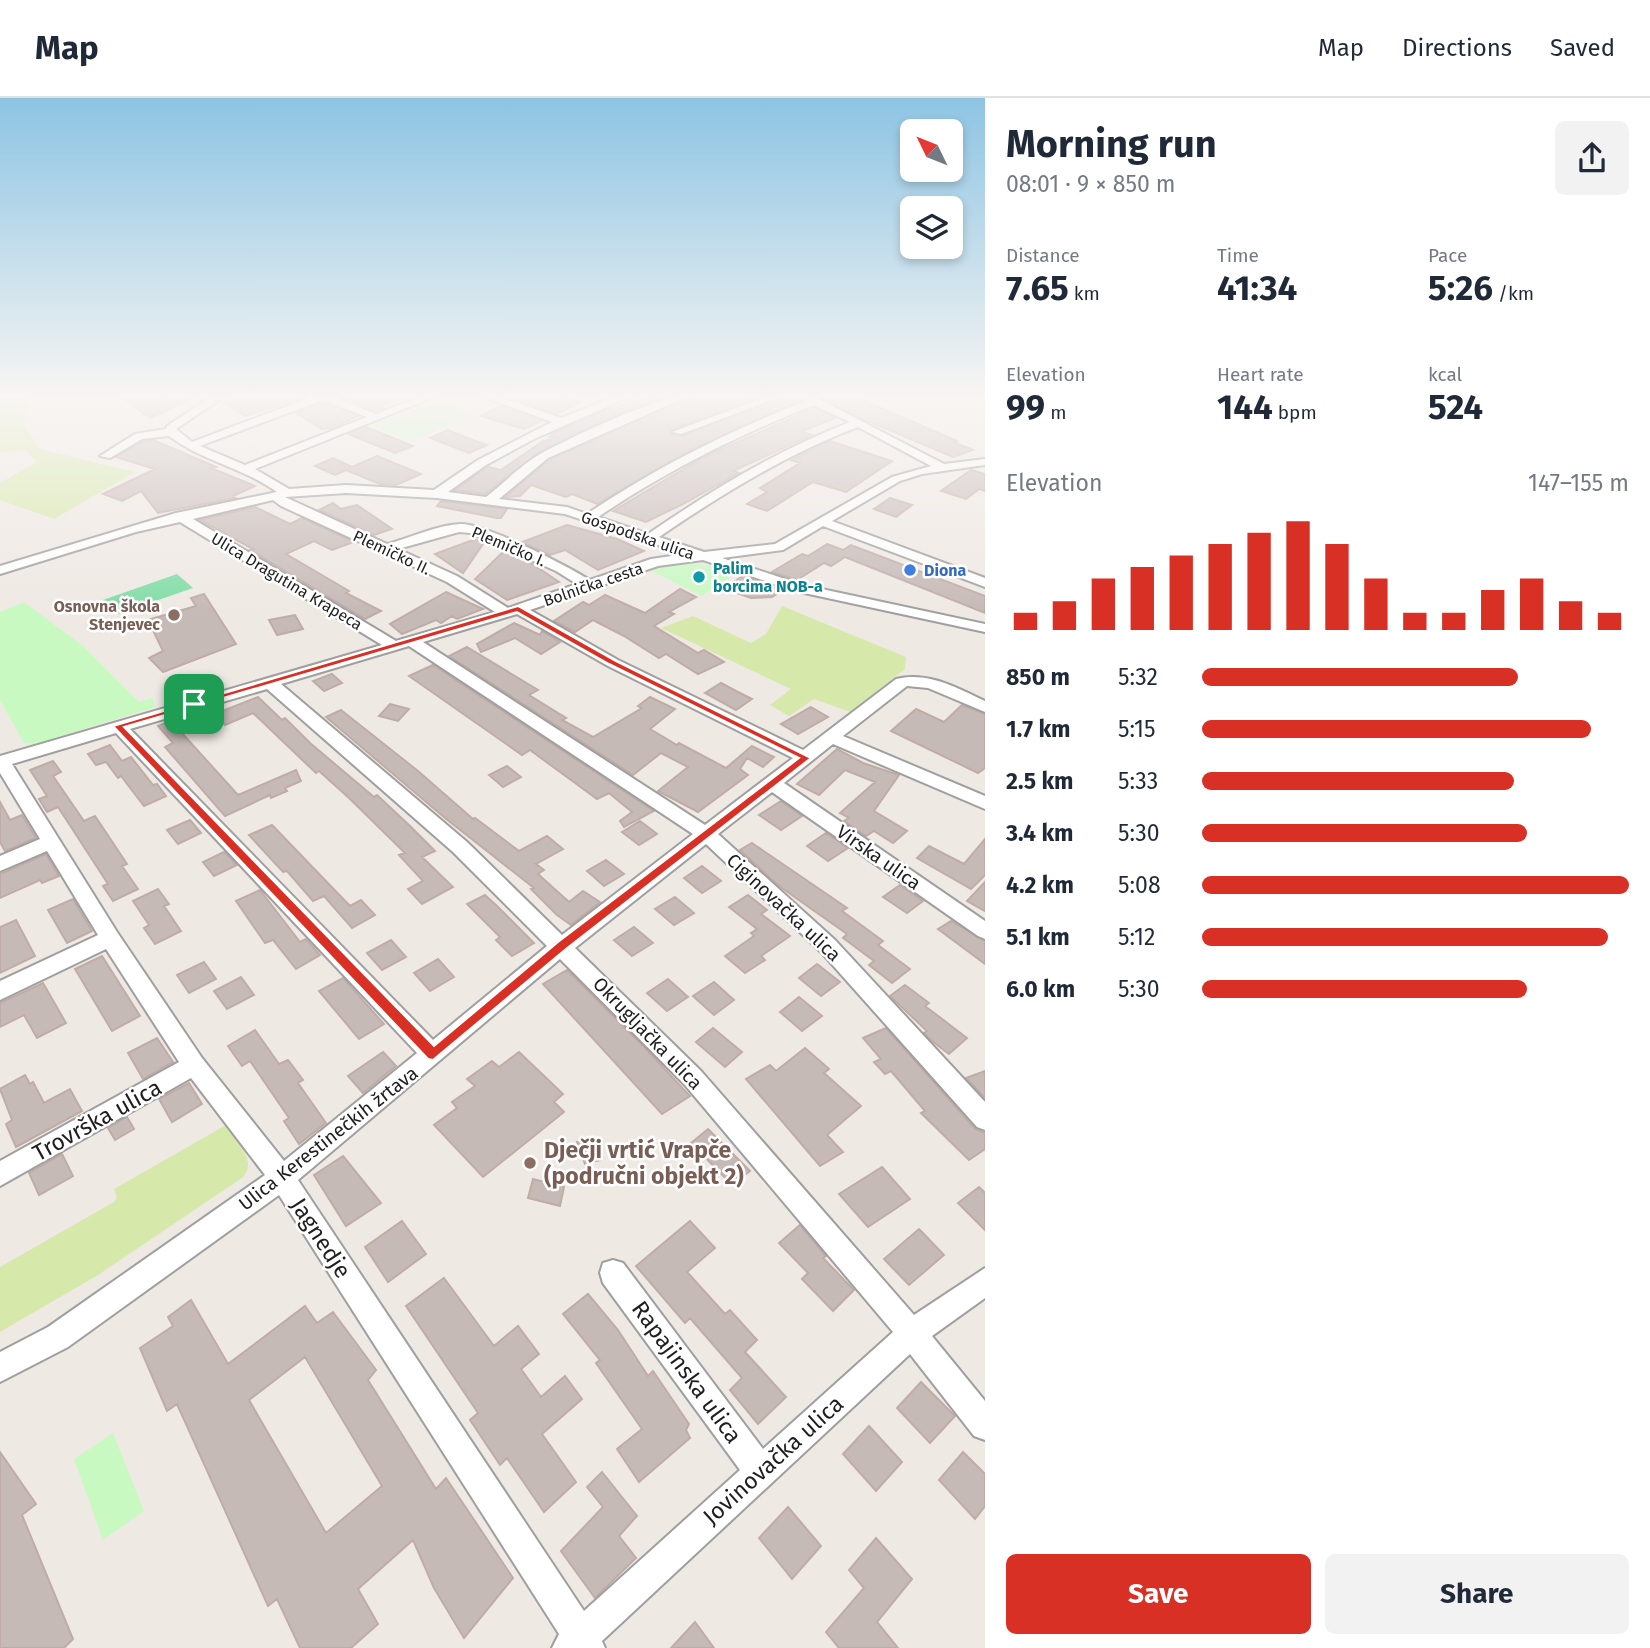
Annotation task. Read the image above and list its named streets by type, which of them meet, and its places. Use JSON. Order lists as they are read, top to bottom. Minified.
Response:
{"streets":{"street":["Gospodska ulica","Plemičko I.","Plemičko II.","Ulica Dragutina Krapeca","Bolnička cesta","Virska ulica","Ciginovačka ulica","Okrugljačka ulica","Trovrška ulica","Ulica Kerestinečkih žrtava","Jagnedje","Rapajinska ulica","Jovinovačka ulica"]},"crossings":[["Gospodska ulica","Plemičko II."],["Gospodska ulica","Ulica Dragutina Krapeca"],["Gospodska ulica","Bolnička cesta"],["Plemičko I.","Plemičko II."],["Plemičko I.","Bolnička cesta"],["Plemičko II.","Bolnička cesta"],["Plemičko II.","Ulica Kerestinečkih žrtava"],["Ulica Dragutina Krapeca","Bolnička cesta"],["Bolnička cesta","Ciginovačka ulica"],["Bolnička cesta","Okrugljačka ulica"],["Bolnička cesta","Jagnedje"],["Virska ulica","Ulica Kerestinečkih žrtava"],["Ciginovačka ulica","Ulica Kerestinečkih žrtava"],["Okrugljačka ulica","Ulica Kerestinečkih žrtava"],["Okrugljačka ulica","Jovinovačka ulica"],["Trovrška ulica","Jagnedje"],["Ulica Kerestinečkih žrtava","Jagnedje"],["Jagnedje","Jovinovačka ulica"],["Rapajinska ulica","Jovinovačka ulica"]],"places":["Diona","Palim borcima NOB-a","Osnovna škola Stenjevec","Dječji vrtić Vrapče (područni objekt 2)"],"north":"top left","page":{"header":"Map","nav":["Map","Directions","Saved"],"heading":["Morning run","08:01 · 9 × 850 m"],"stats":[["Distance","7.65 km"],["Time","41:34"],["Pace","5:26 /km"],["Elevation","99 m"],["Heart rate","144 bpm"],["kcal","524"]],"chart":["Elevation","147–155 m"],"list":[{"name":"850 m","note":"5:32"},{"name":"1.7 km","note":"5:15"},{"name":"2.5 km","note":"5:33"},{"name":"3.4 km","note":"5:30"},{"name":"4.2 km","note":"5:08"},{"name":"5.1 km","note":"5:12"},{"name":"6.0 km","note":"5:30"}],"buttons":["Save","Share"]}}
